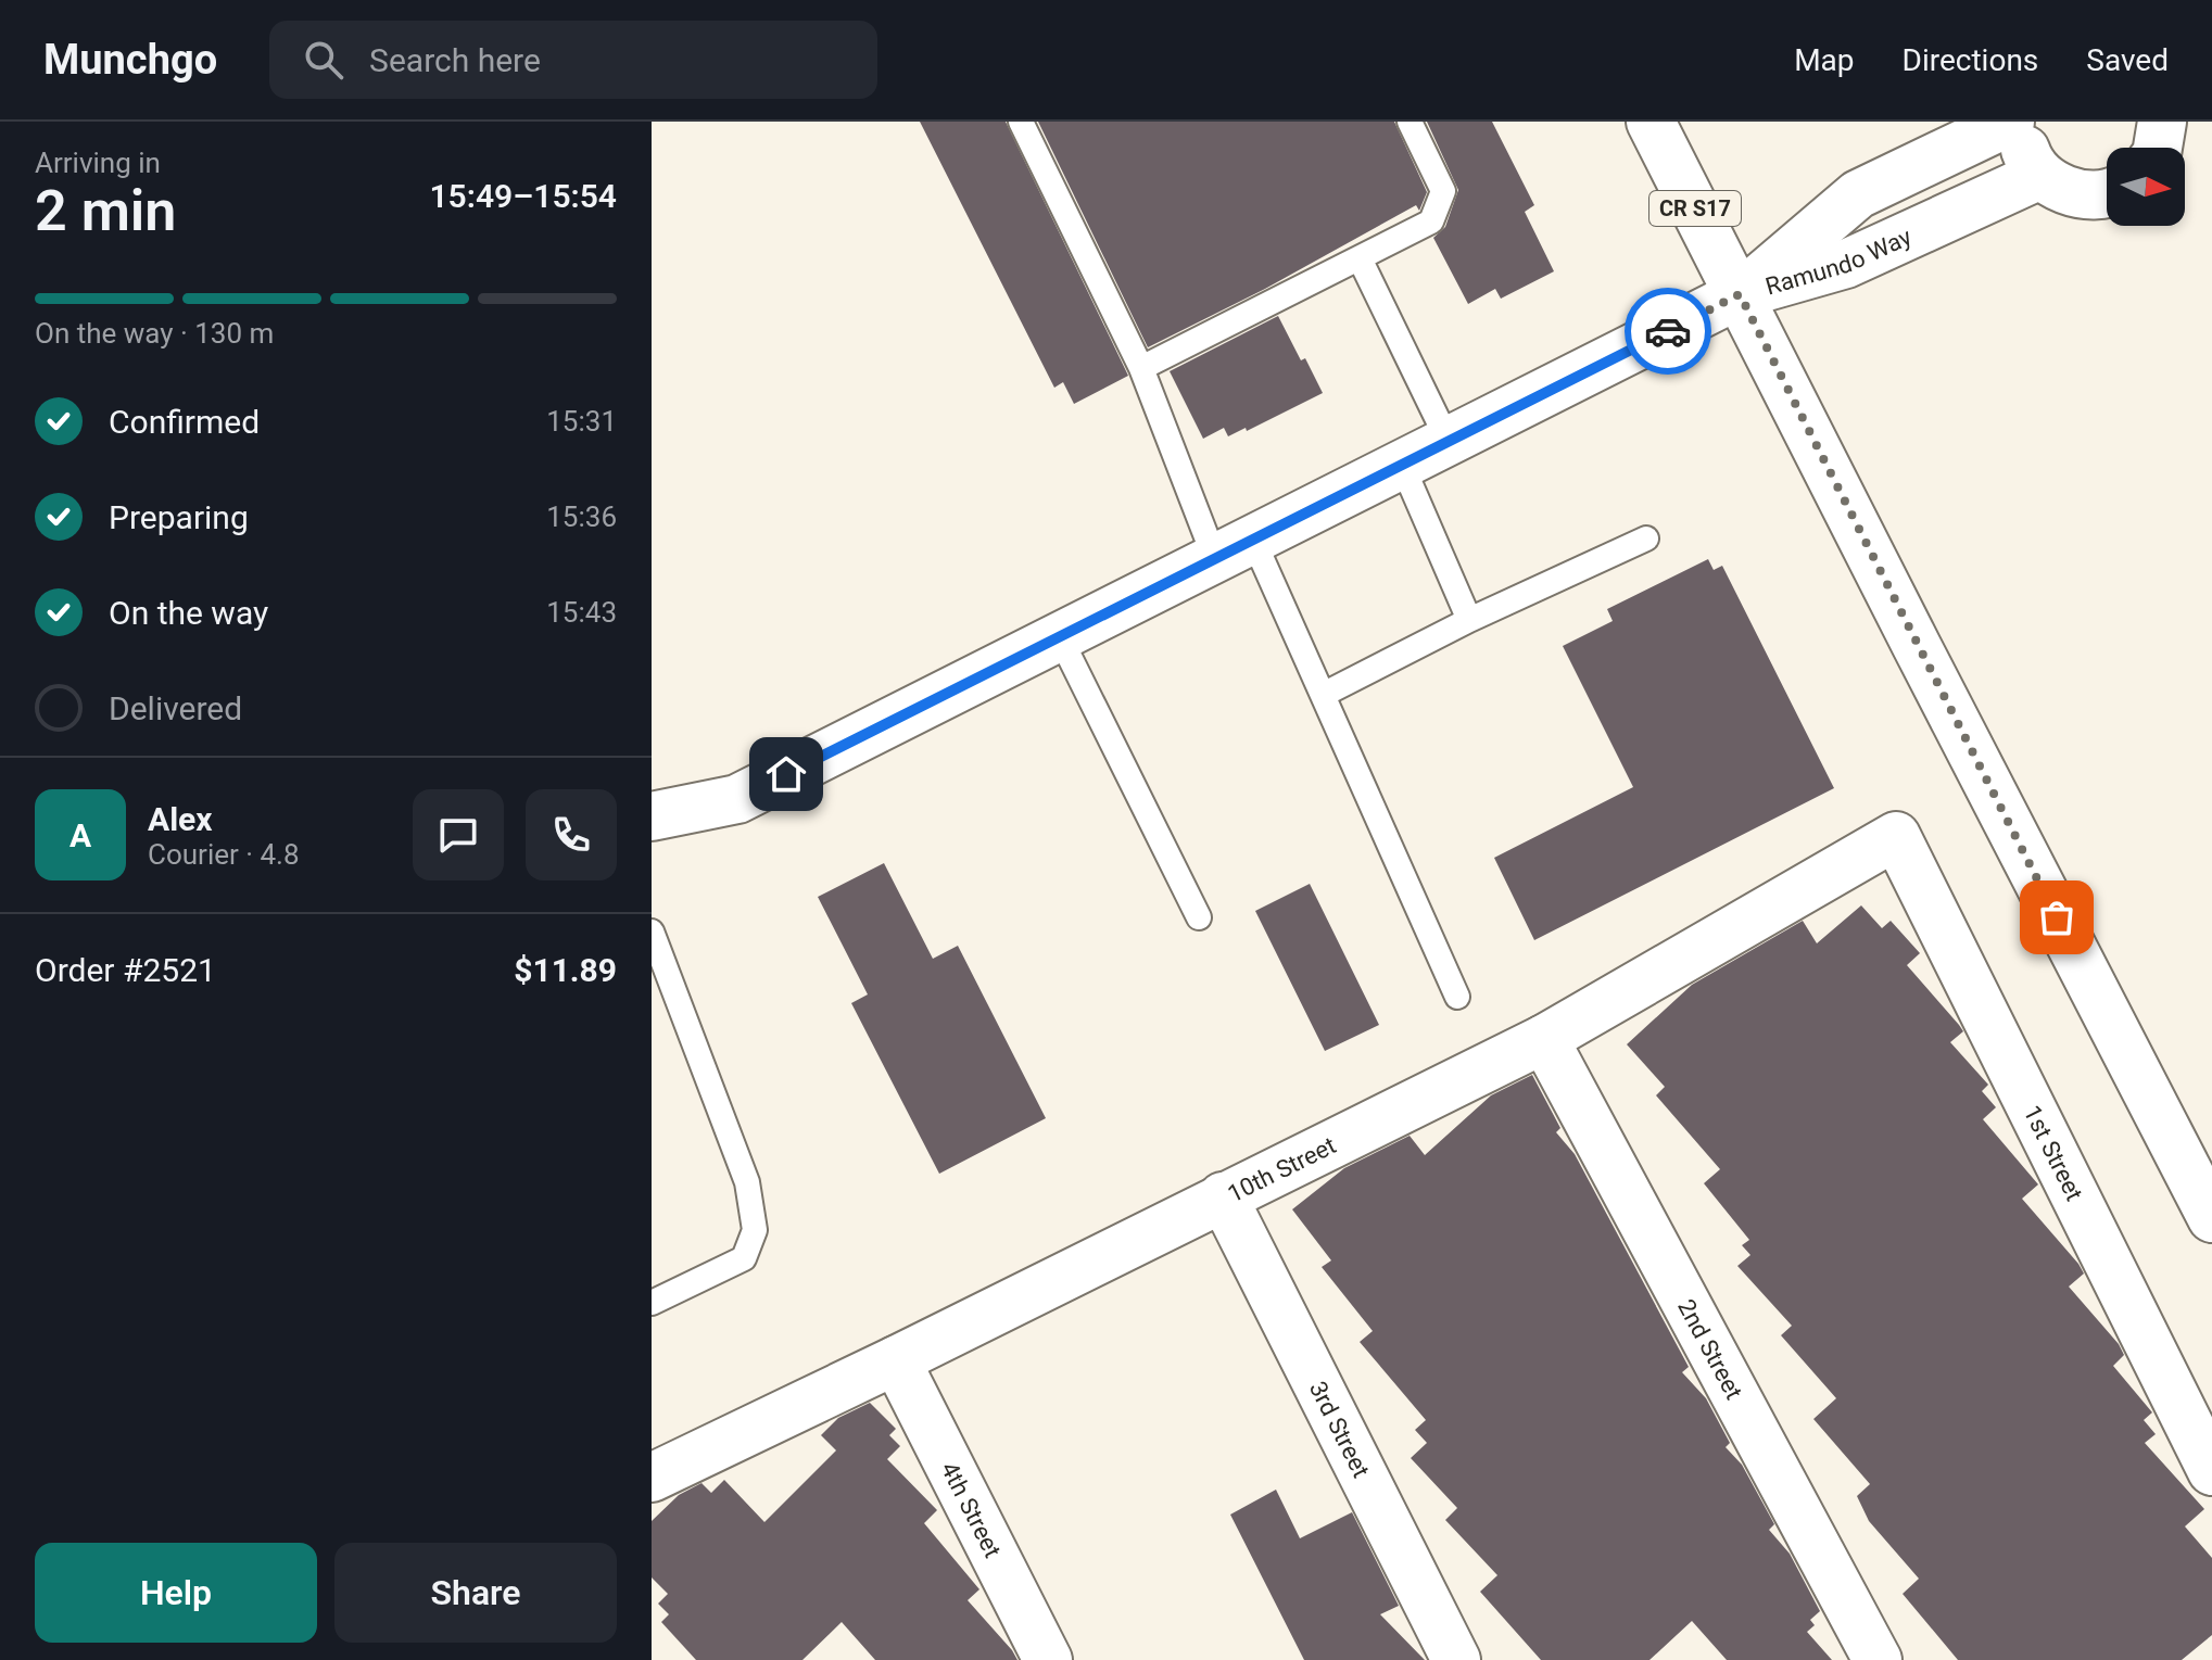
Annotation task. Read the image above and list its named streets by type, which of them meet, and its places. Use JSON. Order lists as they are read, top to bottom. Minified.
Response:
{"streets":{"street":["CR S17","Ramundo Way","1st Street","10th Street","2nd Street","3rd Street","4th Street"]},"crossings":[["CR S17","Ramundo Way"],["1st Street","10th Street"],["10th Street","2nd Street"],["10th Street","3rd Street"],["10th Street","4th Street"]],"north":"right","page":{"header":"Munchgo","search":"Search here","nav":["Map","Directions","Saved"],"heading":["2 min","Arriving in","15:49–15:54"],"panel":["Alex","Courier · 4.8","Order #2521","$11.89"],"bar":"On the way · 130 m","list":[["Confirmed","15:31"],["Preparing","15:36"],["On the way","15:43"],"Delivered"],"round":"A","buttons":["Help","Share"]}}
